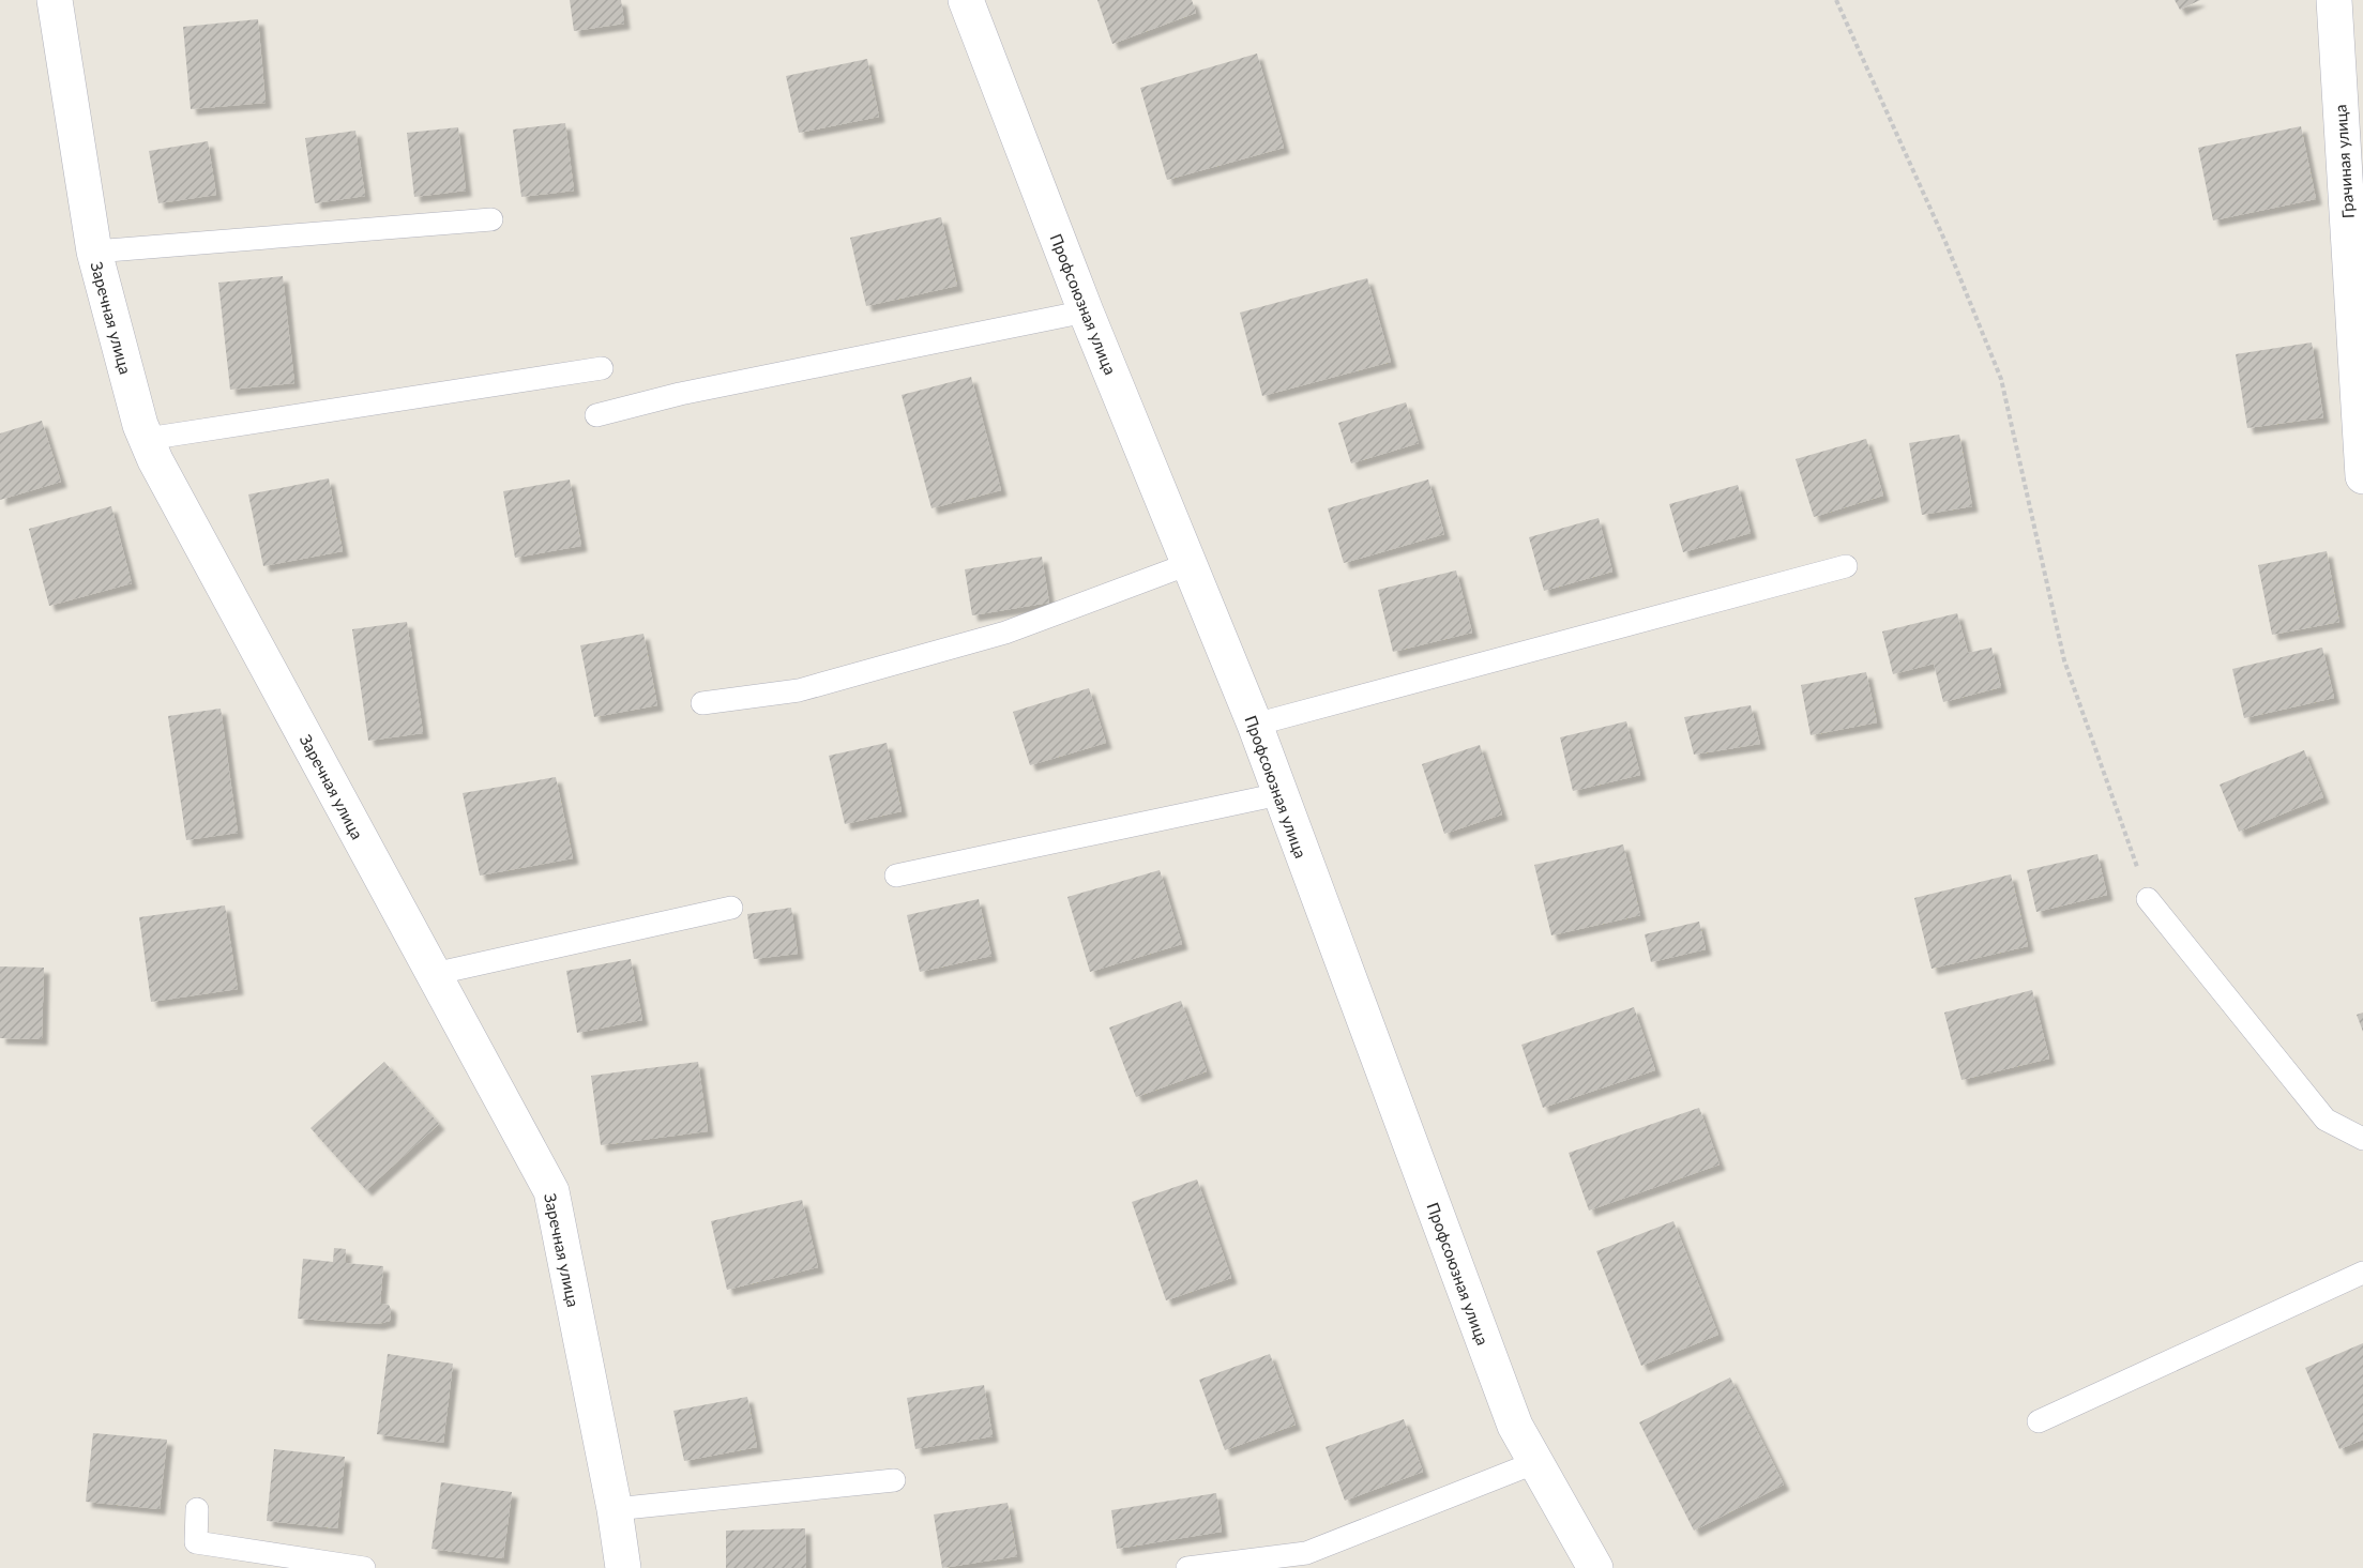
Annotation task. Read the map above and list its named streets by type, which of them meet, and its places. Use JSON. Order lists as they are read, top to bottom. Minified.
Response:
{"streets":{"street":["Грачиная улица","Профсоюзная улица","Заречная улица"]}}
